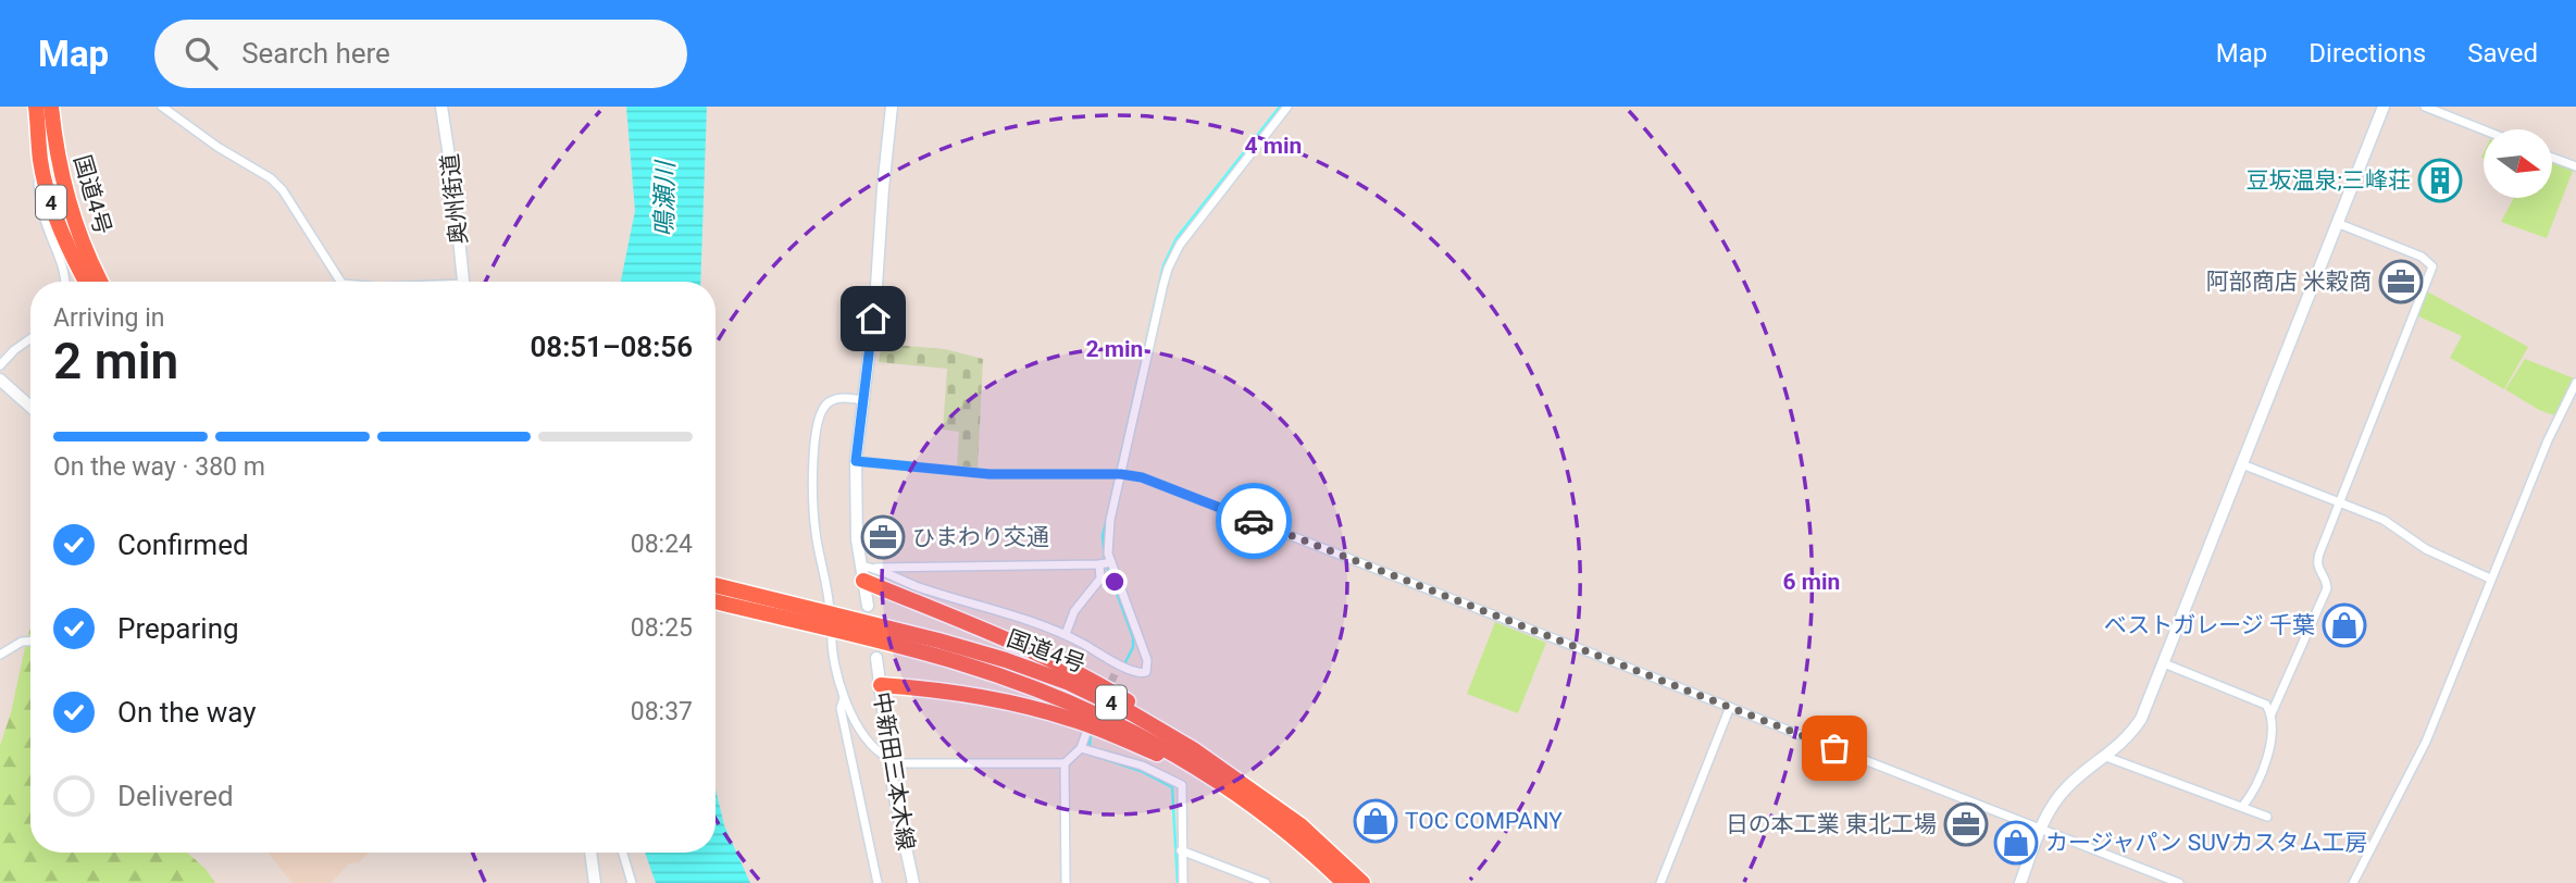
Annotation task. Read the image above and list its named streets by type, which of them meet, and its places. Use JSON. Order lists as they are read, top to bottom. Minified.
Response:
{"streets":{"highway":["国道4号","4"],"street":["奥州街道","中新田三本木線"]},"water":["鳴瀬川"],"places":{"building":["豆坂温泉;三峰荘"],"office":["阿部商店 米穀商","ひまわり交通","日の本工業 東北工場"],"shop":["ベストガレージ 千葉","TOC COMPANY","カージャパン SUVカスタム工房"]},"north":"right","page":{"header":"Map","search":"Search here","nav":["Map","Directions","Saved"],"heading":["2 min","Arriving in","08:51–08:56"],"bar":"On the way · 380 m","list":[["Confirmed","08:24"],["Preparing","08:25"],["On the way","08:37"],"Delivered"]},"rings":["4 min","2 min","6 min"]}
